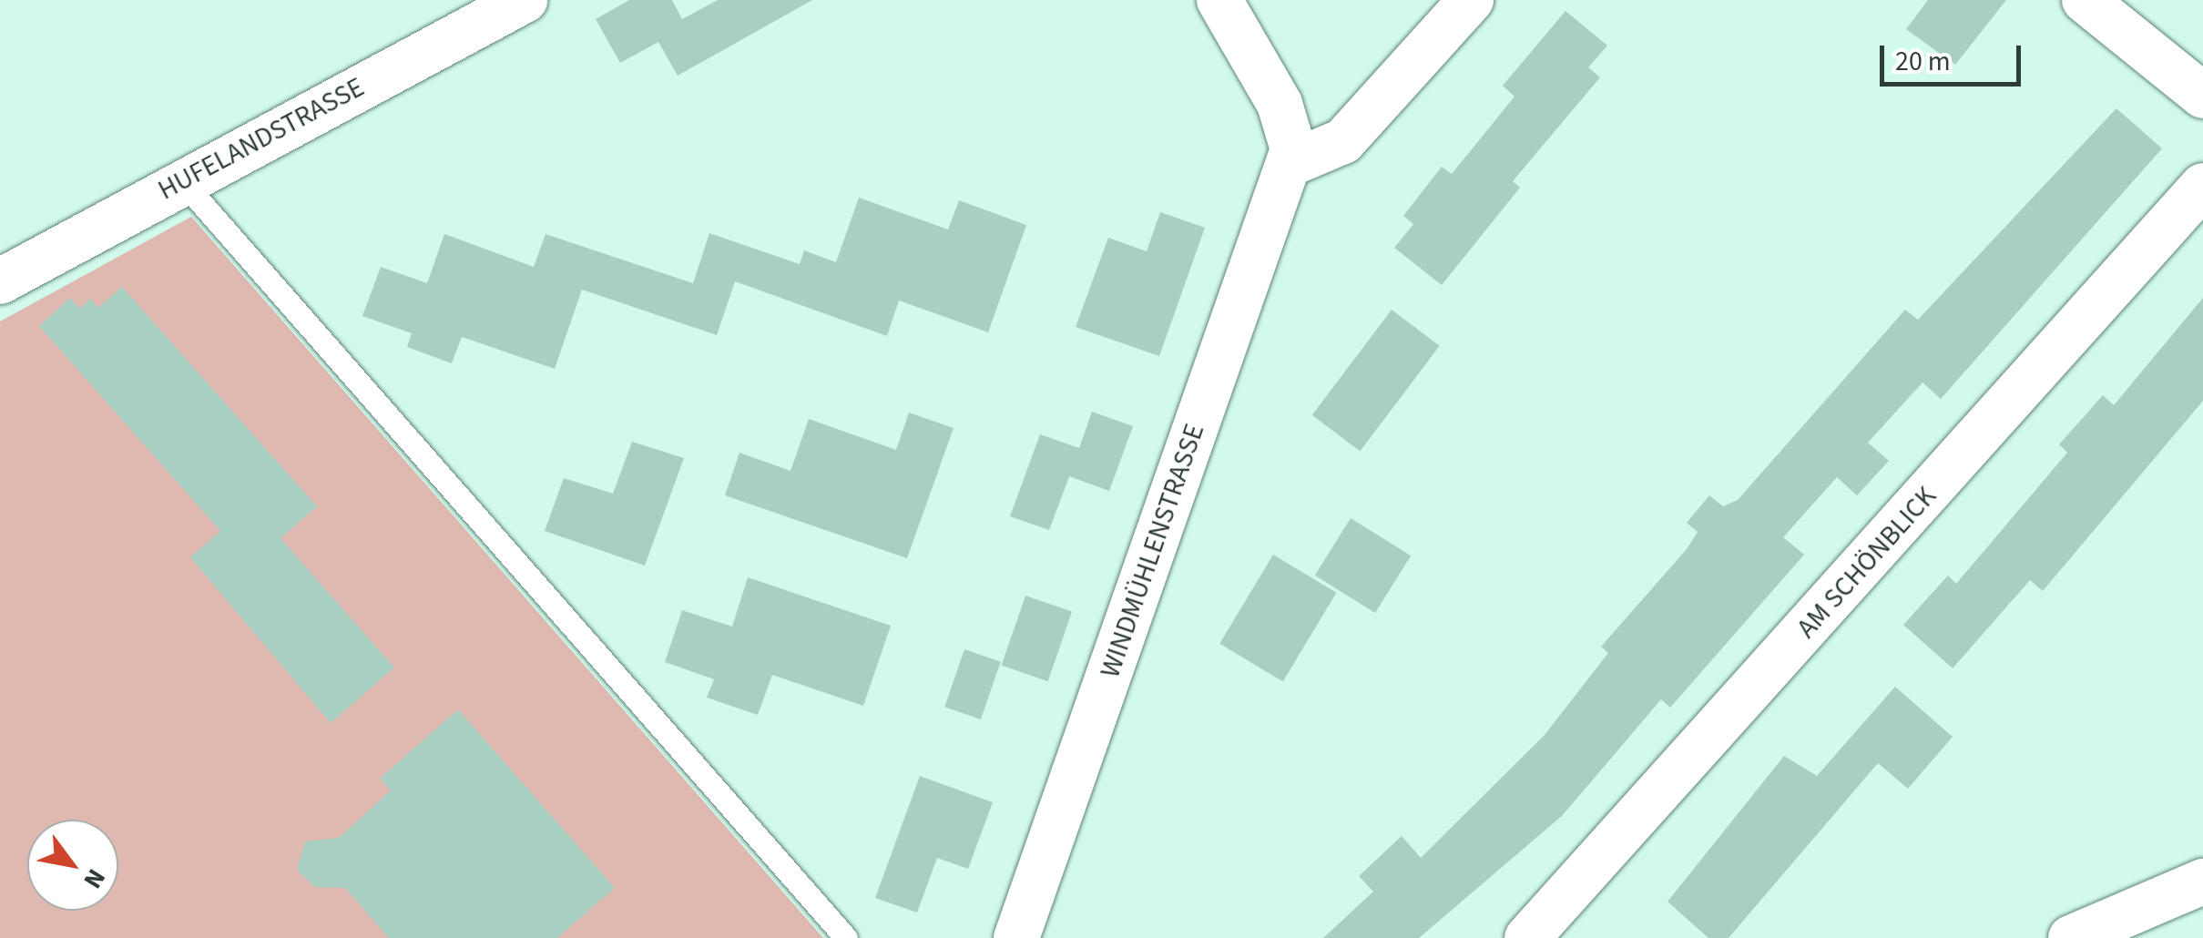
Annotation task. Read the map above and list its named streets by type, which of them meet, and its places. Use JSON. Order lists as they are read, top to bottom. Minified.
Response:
{"streets":{"street":["HUFELANDSTRASSE","WINDMÜHLENSTRASSE","AM SCHÖNBLICK"]},"scale_bar":"20 m","north":"bottom right"}
